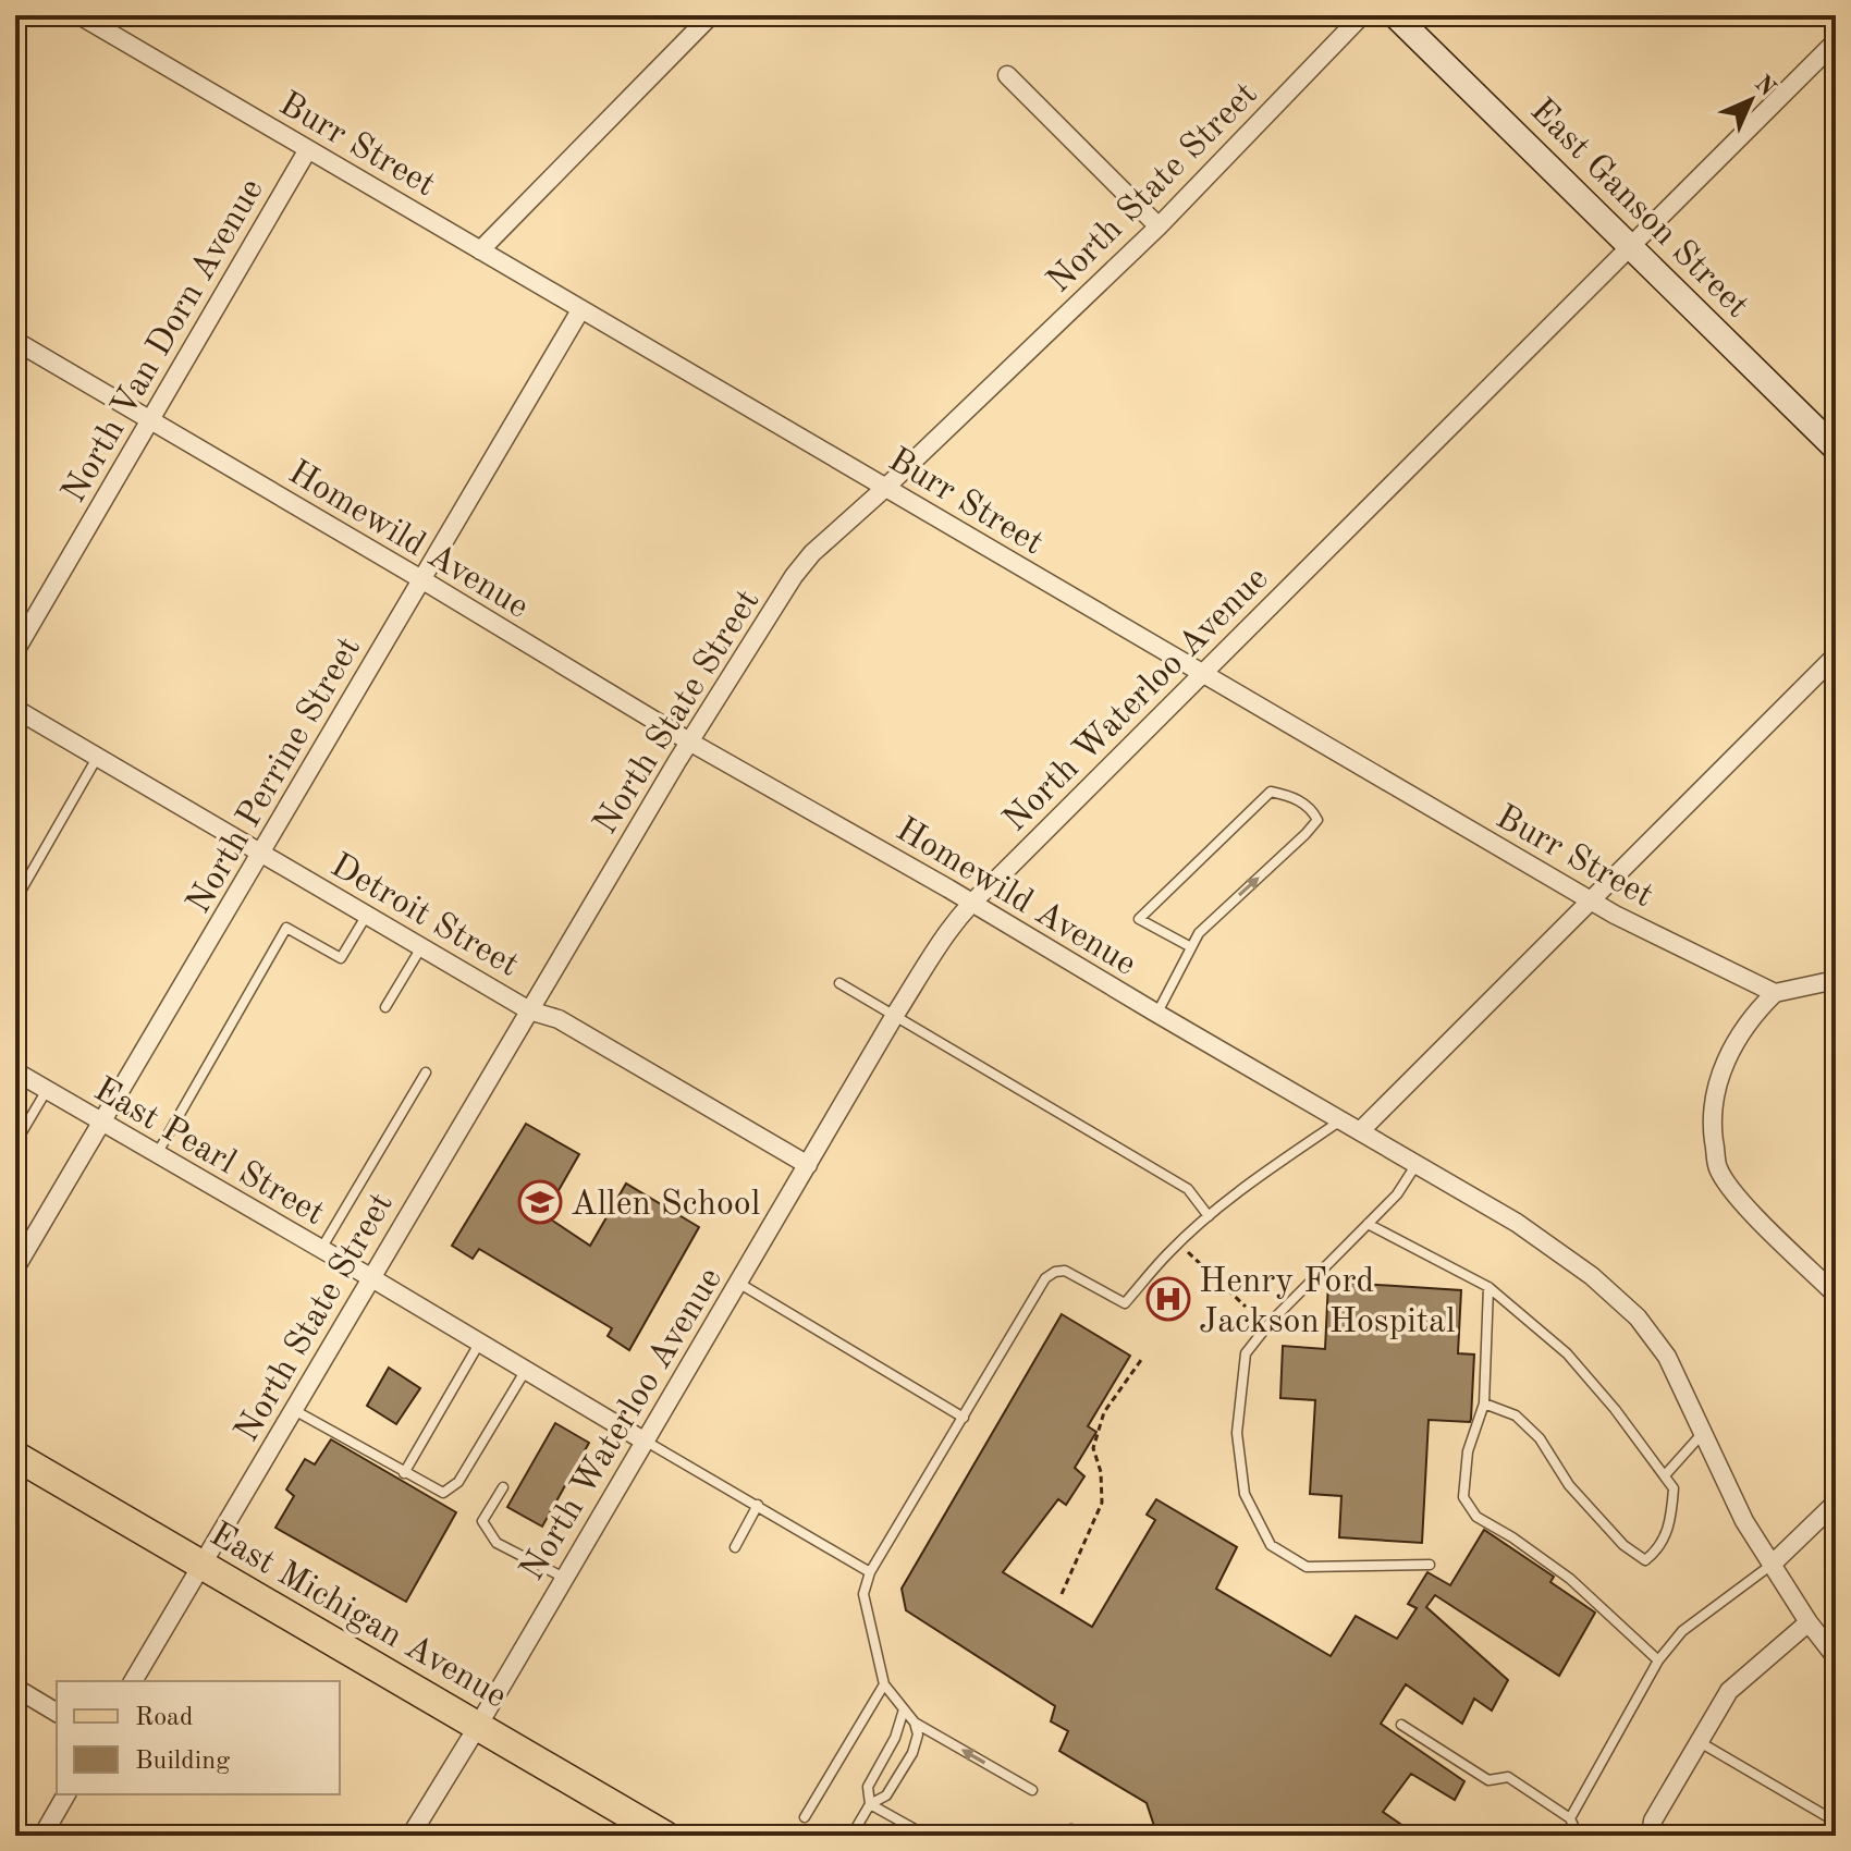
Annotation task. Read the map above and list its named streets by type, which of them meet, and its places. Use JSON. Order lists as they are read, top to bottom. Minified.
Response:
{"streets":{"main road":["East Michigan Avenue"],"street":["Burr Street","North State Street","East Ganson Street","North Van Dorn Avenue","Homewild Avenue","North Waterloo Avenue","North Perrine Street","Detroit Street","East Pearl Street"]},"crossings":[["Burr Street","North State Street"],["Burr Street","North Van Dorn Avenue"],["Burr Street","North Waterloo Avenue"],["Burr Street","North Perrine Street"],["North State Street","Homewild Avenue"],["North State Street","Detroit Street"],["North State Street","East Pearl Street"],["North State Street","East Michigan Avenue"],["East Ganson Street","North Waterloo Avenue"],["North Van Dorn Avenue","Homewild Avenue"],["Homewild Avenue","North Waterloo Avenue"],["Homewild Avenue","North Perrine Street"],["North Waterloo Avenue","Detroit Street"],["North Waterloo Avenue","East Pearl Street"],["North Waterloo Avenue","East Michigan Avenue"],["North Perrine Street","Detroit Street"],["North Perrine Street","East Pearl Street"]],"places":{"school or university":["Allen School"],"hospital":["Henry Ford Jackson Hospital"]},"legend":["Road","Building"],"north":"top right"}
